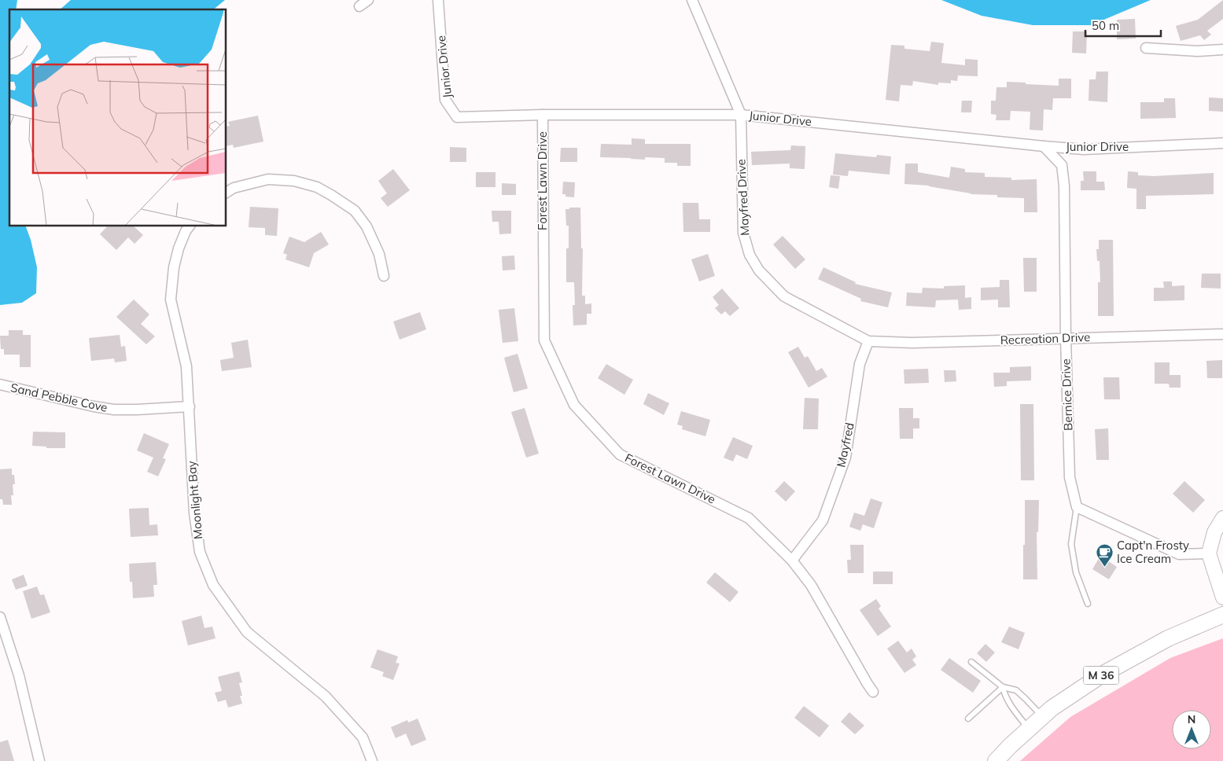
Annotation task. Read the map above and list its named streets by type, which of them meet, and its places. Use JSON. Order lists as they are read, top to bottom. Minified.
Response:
{"streets":{"main road":["M 36"],"street":["Junior Drive","Forest Lawn Drive","Mayfred Drive","Recreation Drive","Bernice Drive","Sand Pebble Cove","Mayfred","Moonlight Bay"]},"crossings":[["Junior Drive","Forest Lawn Drive"],["Junior Drive","Mayfred Drive"],["Junior Drive","Bernice Drive"],["Forest Lawn Drive","Mayfred"],["Mayfred Drive","Recreation Drive"],["Mayfred Drive","Mayfred"],["Recreation Drive","Bernice Drive"],["Recreation Drive","Mayfred"],["Sand Pebble Cove","Moonlight Bay"]],"places":{"cafe":["Capt'n Frosty Ice Cream"]},"scale_bar":"50 m","north":"top"}
